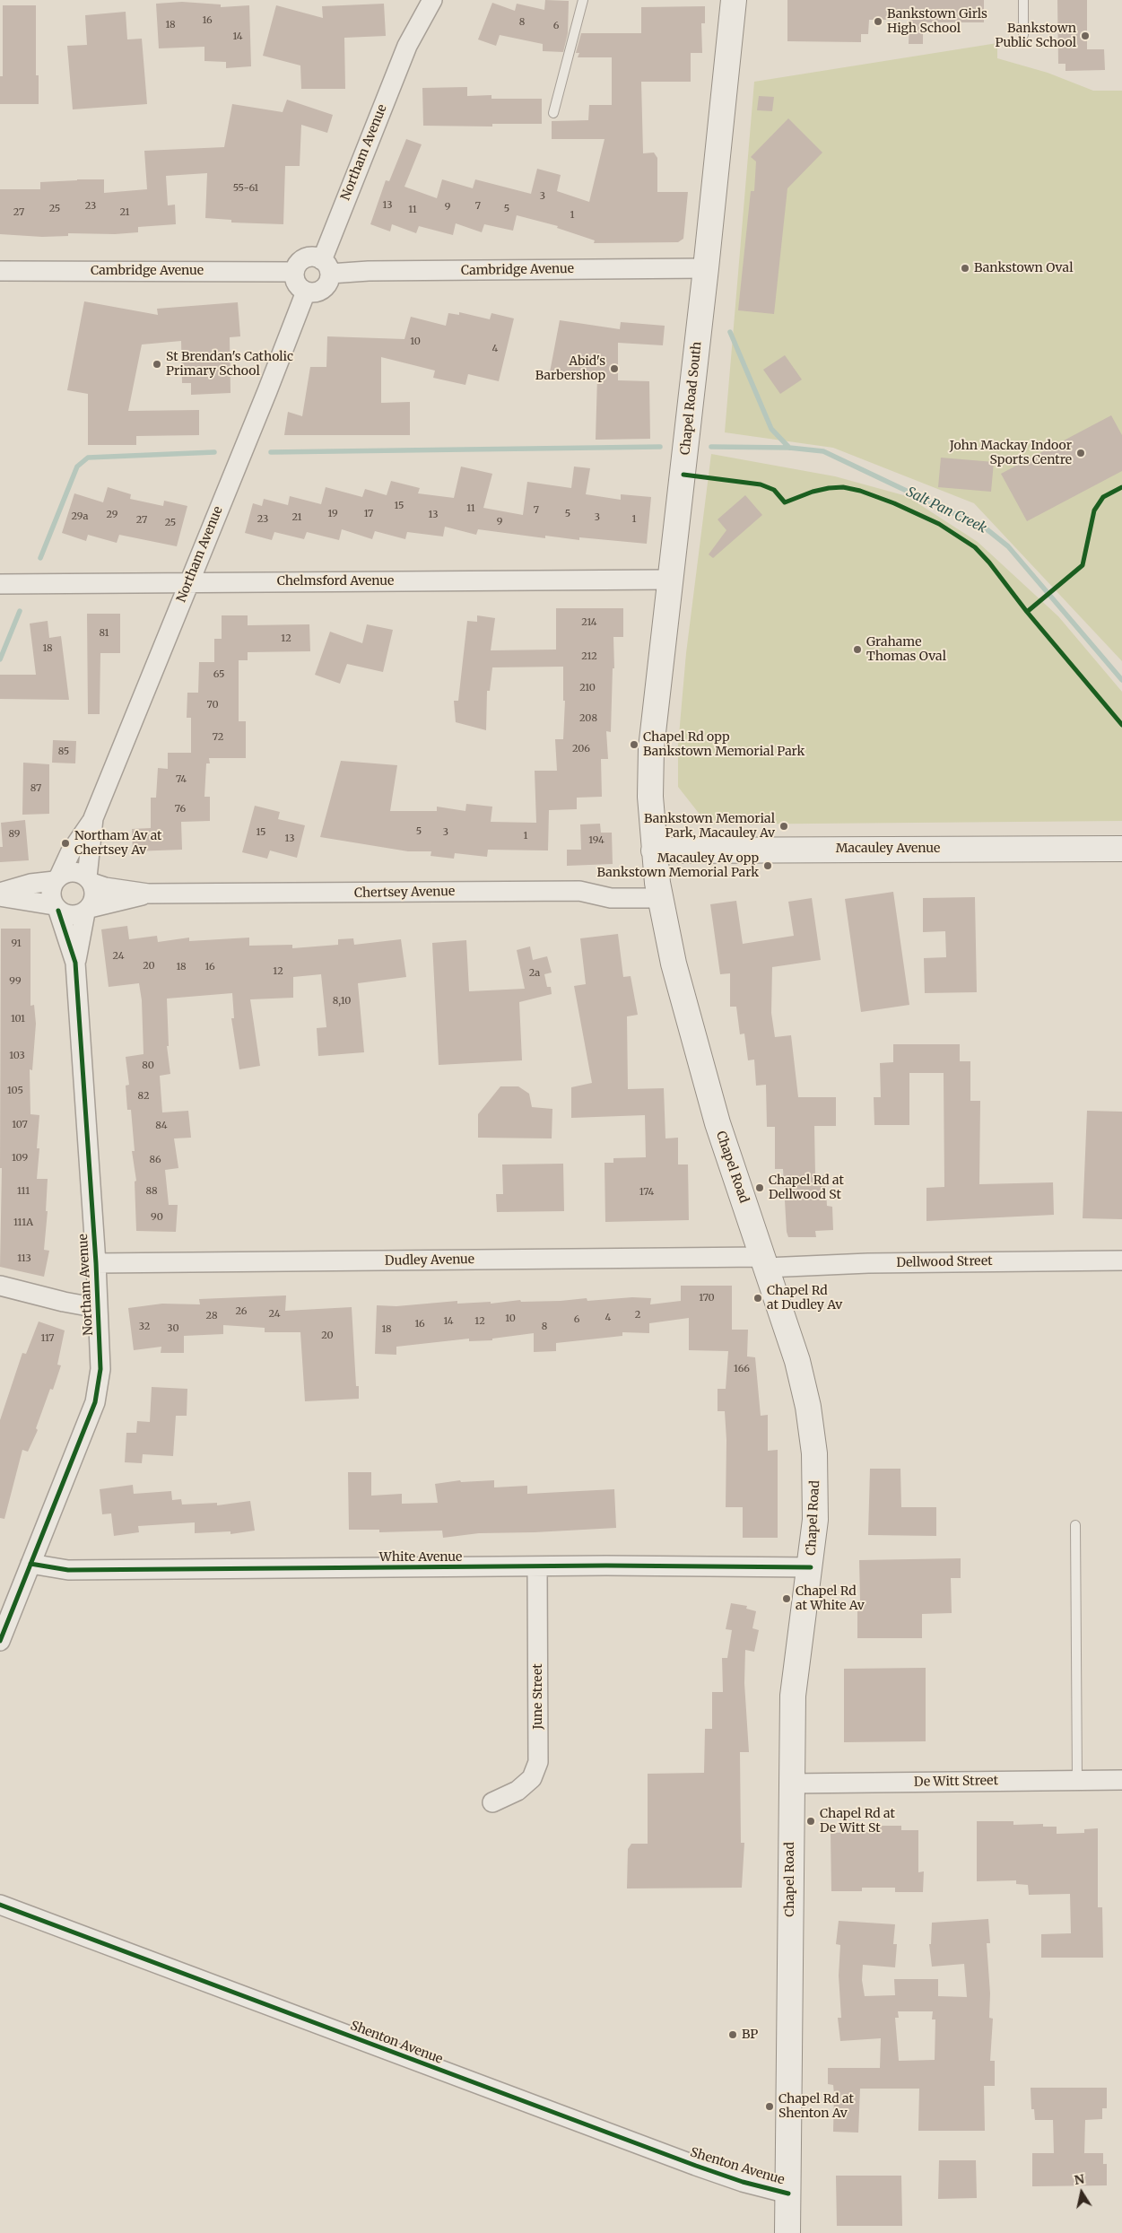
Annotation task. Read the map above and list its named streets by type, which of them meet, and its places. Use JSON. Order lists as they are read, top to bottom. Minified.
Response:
{"streets":{"main road":["Chapel Road South","Macauley Avenue","Chapel Road"],"street":["Northam Avenue","Cambridge Avenue","Chelmsford Avenue","Chertsey Avenue","Dudley Avenue","Dellwood Street","White Avenue","June Street","De Witt Street","Shenton Avenue"]},"crossings":[["Northam Avenue","Cambridge Avenue"],["Northam Avenue","Chelmsford Avenue"],["Northam Avenue","Chertsey Avenue"],["Northam Avenue","Dudley Avenue"],["Northam Avenue","White Avenue"],["Cambridge Avenue","Chapel Road South"],["Chapel Road South","Chelmsford Avenue"],["Chapel Road South","Macauley Avenue"],["Chapel Road South","Chapel Road"],["Macauley Avenue","Chapel Road"],["Chertsey Avenue","Chapel Road"],["Chapel Road","Dudley Avenue"],["Chapel Road","Dellwood Street"],["Chapel Road","White Avenue"],["Chapel Road","De Witt Street"],["Chapel Road","Shenton Avenue"],["Dudley Avenue","Dellwood Street"],["White Avenue","June Street"]],"water":["Salt Pan Creek"],"places":["Bankstown Girls High School","Bankstown Public School","Bankstown Oval","St Brendan's Catholic Primary School","Abid's Barbershop","John Mackay Indoor Sports Centre","Grahame Thomas Oval","Chapel Rd opp Bankstown Memorial Park","Bankstown Memorial Park, Macauley Av","Northam Av at Chertsey Av","Macauley Av opp Bankstown Memorial Park","Chapel Rd at Dellwood St","Chapel Rd at Dudley Av","Chapel Rd at White Av","Chapel Rd at De Witt St","BP","Chapel Rd at Shenton Av"],"house_numbers":["16","8","18","6","14","55-61","3","13","23","7","9","25","5","11","27","21","1","10","4","15","11","7","19","17","5","29","13","29a","21","3","23","1","27","9","25","214","81","12","18","212","65","210","70","208","72","206","85","74","87","76","5","15","3","89","1","13","194","91","24","20","18","16","12","2a","99","8,10","101","103","80","105","82","107","84","109","86","111","88","174","90","111A","113","170","26","24","2","28","4","10","6","14","12","16","32","8","30","18","20","117","166"],"north":"top"}
